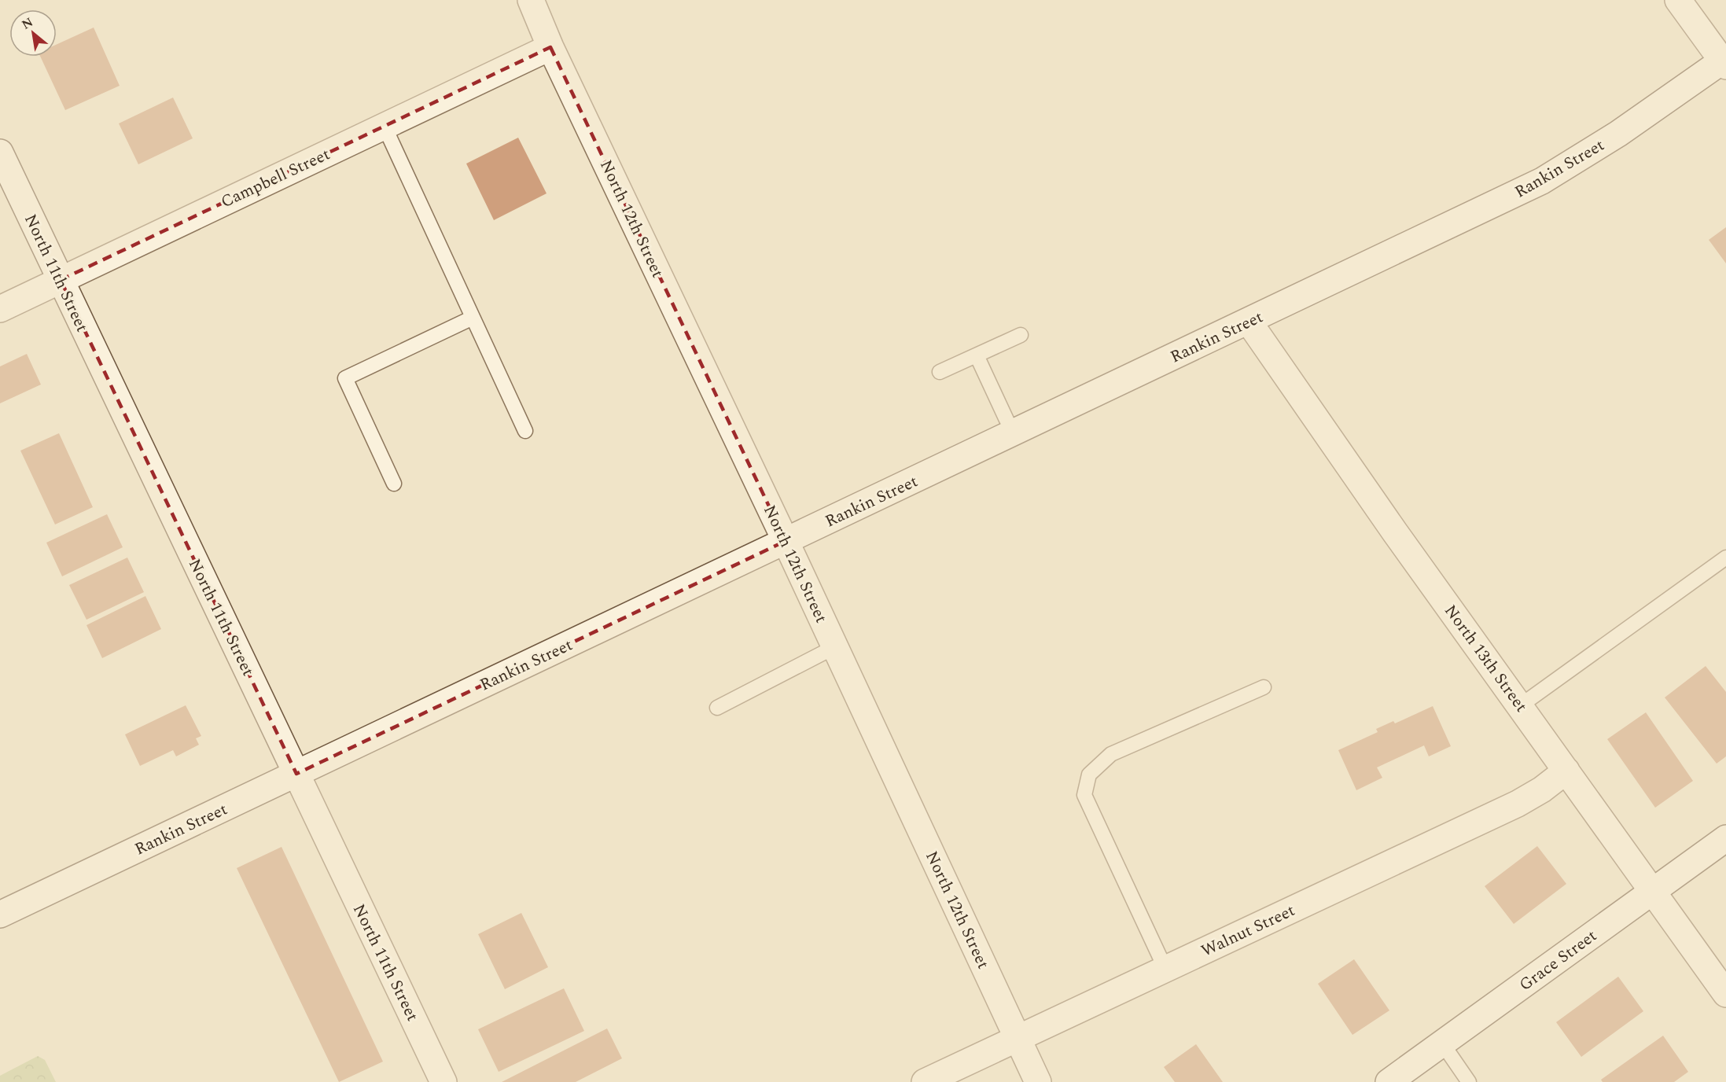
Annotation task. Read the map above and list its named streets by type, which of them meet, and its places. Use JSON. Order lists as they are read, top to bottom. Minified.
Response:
{"streets":{"street":["Rankin Street","Campbell Street","North 12th Street","North 11th Street","North 13th Street","Walnut Street","Grace Street"]},"crossings":[["Rankin Street","North 12th Street"],["Rankin Street","North 11th Street"],["Rankin Street","North 13th Street"],["Campbell Street","North 12th Street"],["Campbell Street","North 11th Street"],["North 12th Street","Walnut Street"],["North 13th Street","Walnut Street"],["North 13th Street","Grace Street"]],"north":"top left"}
